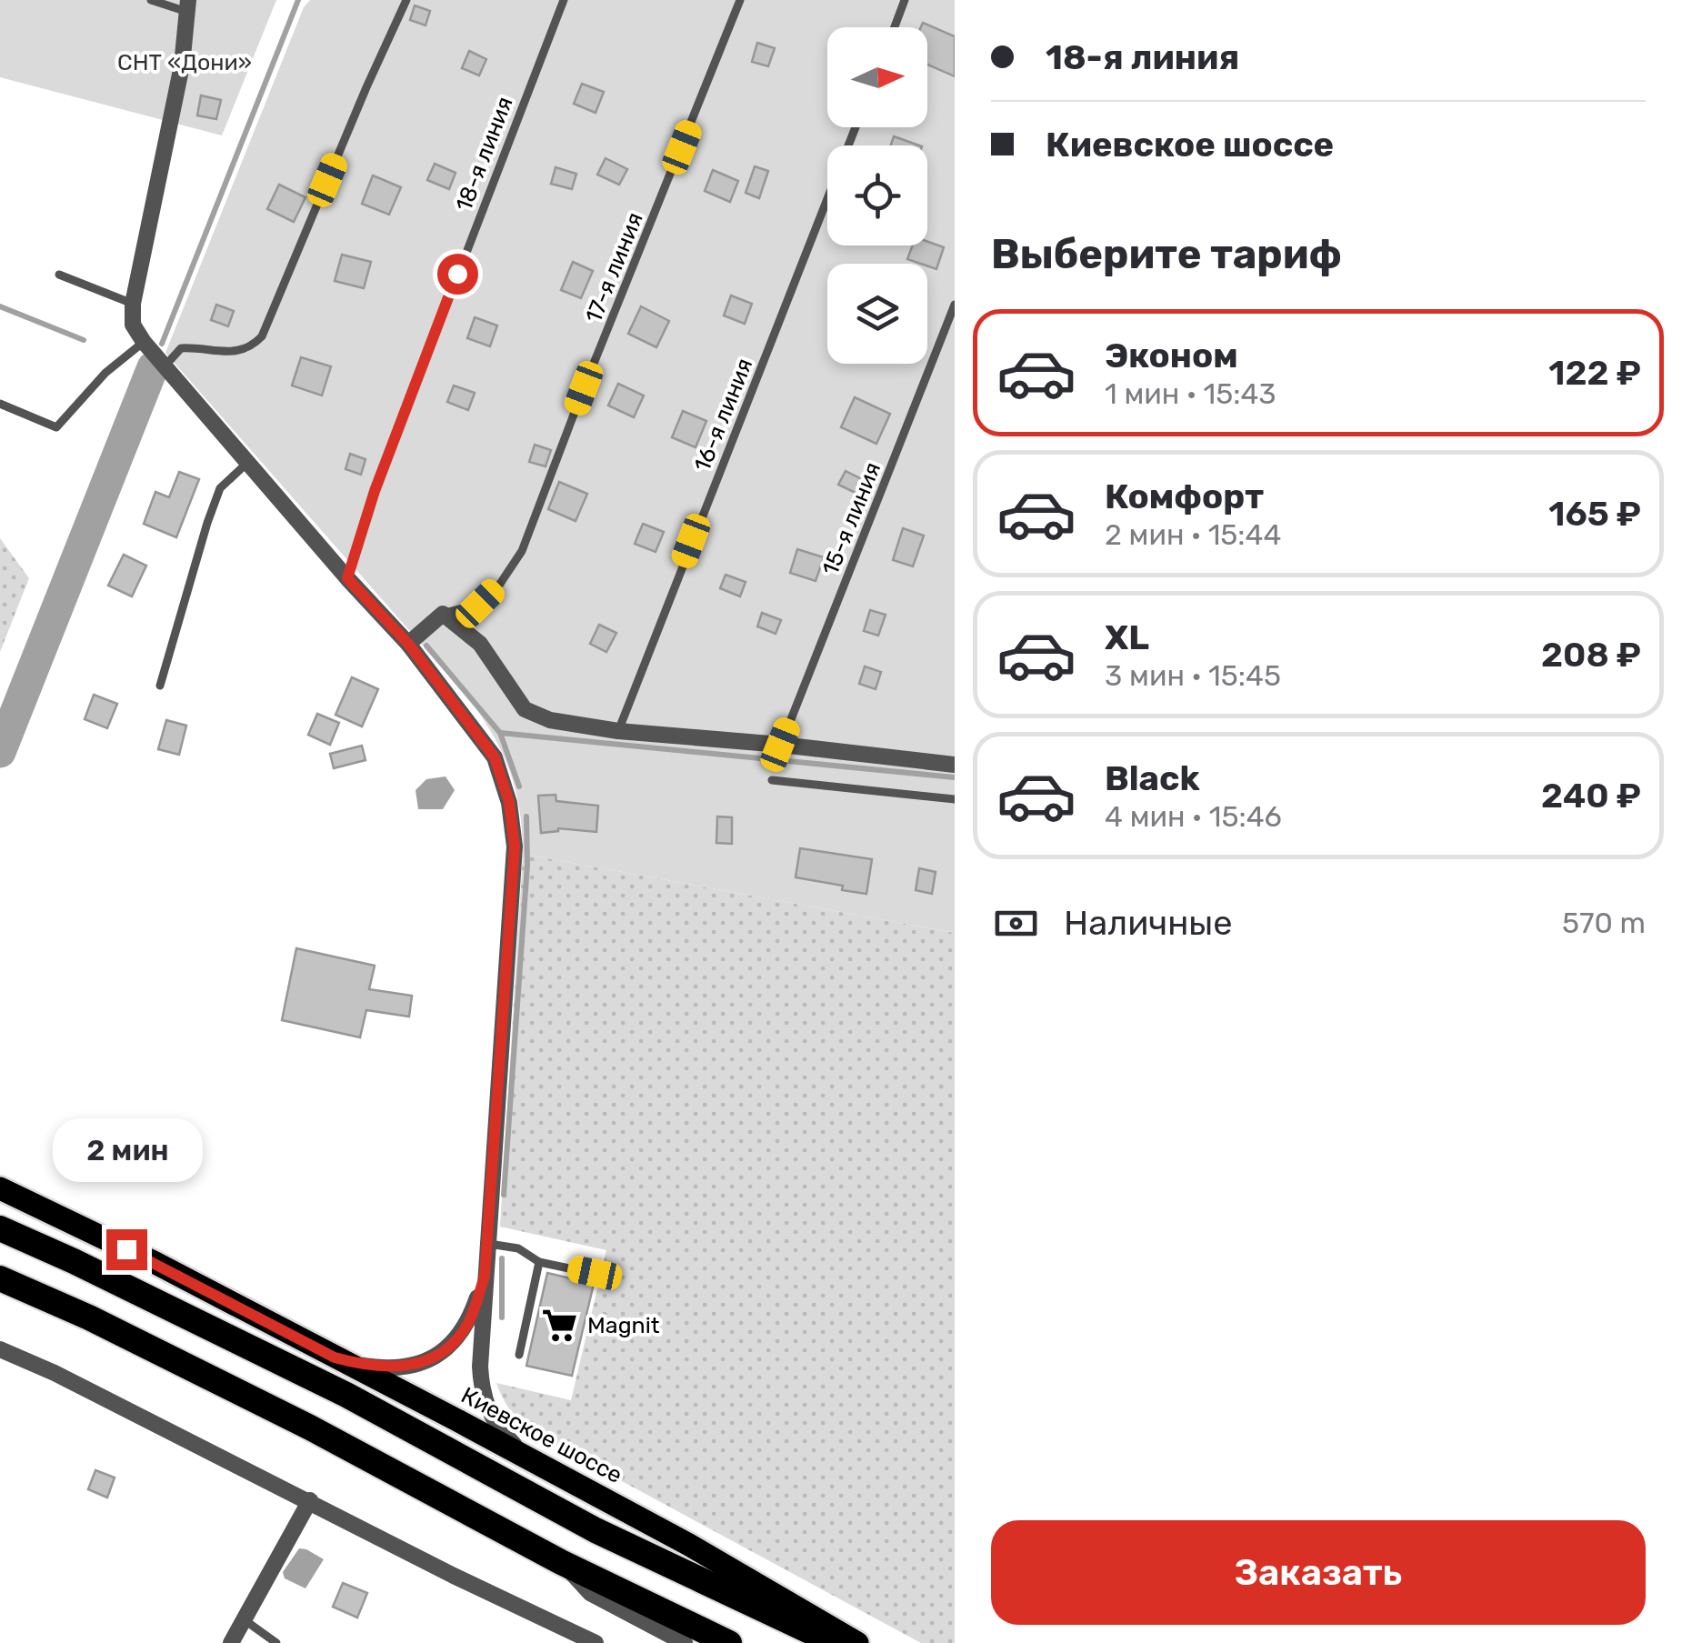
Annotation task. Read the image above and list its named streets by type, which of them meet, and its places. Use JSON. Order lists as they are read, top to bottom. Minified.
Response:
{"streets":{"main road":["Киевское шоссе"],"lane":["18-я линия","17-я линия","16-я линия","15-я линия"]},"parks":["СНТ «Дони»"],"places":{"supermarket":["Magnit"]},"north":"right","page":{"banner":["18-я линия","Киевское шоссе"],"heading":"Выберите тариф","list":[{"name":"Эконом","note":"1 мин · 15:43","value":"122 ₽"},{"name":"Комфорт","note":"2 мин · 15:44","value":"165 ₽"},{"name":"XL","note":"3 мин · 15:45","value":"208 ₽"},{"name":"Black","note":"4 мин · 15:46","value":"240 ₽"}],"pay":["Наличные","570 m"],"bubble":"2 мин","buttons":"Заказать"}}
